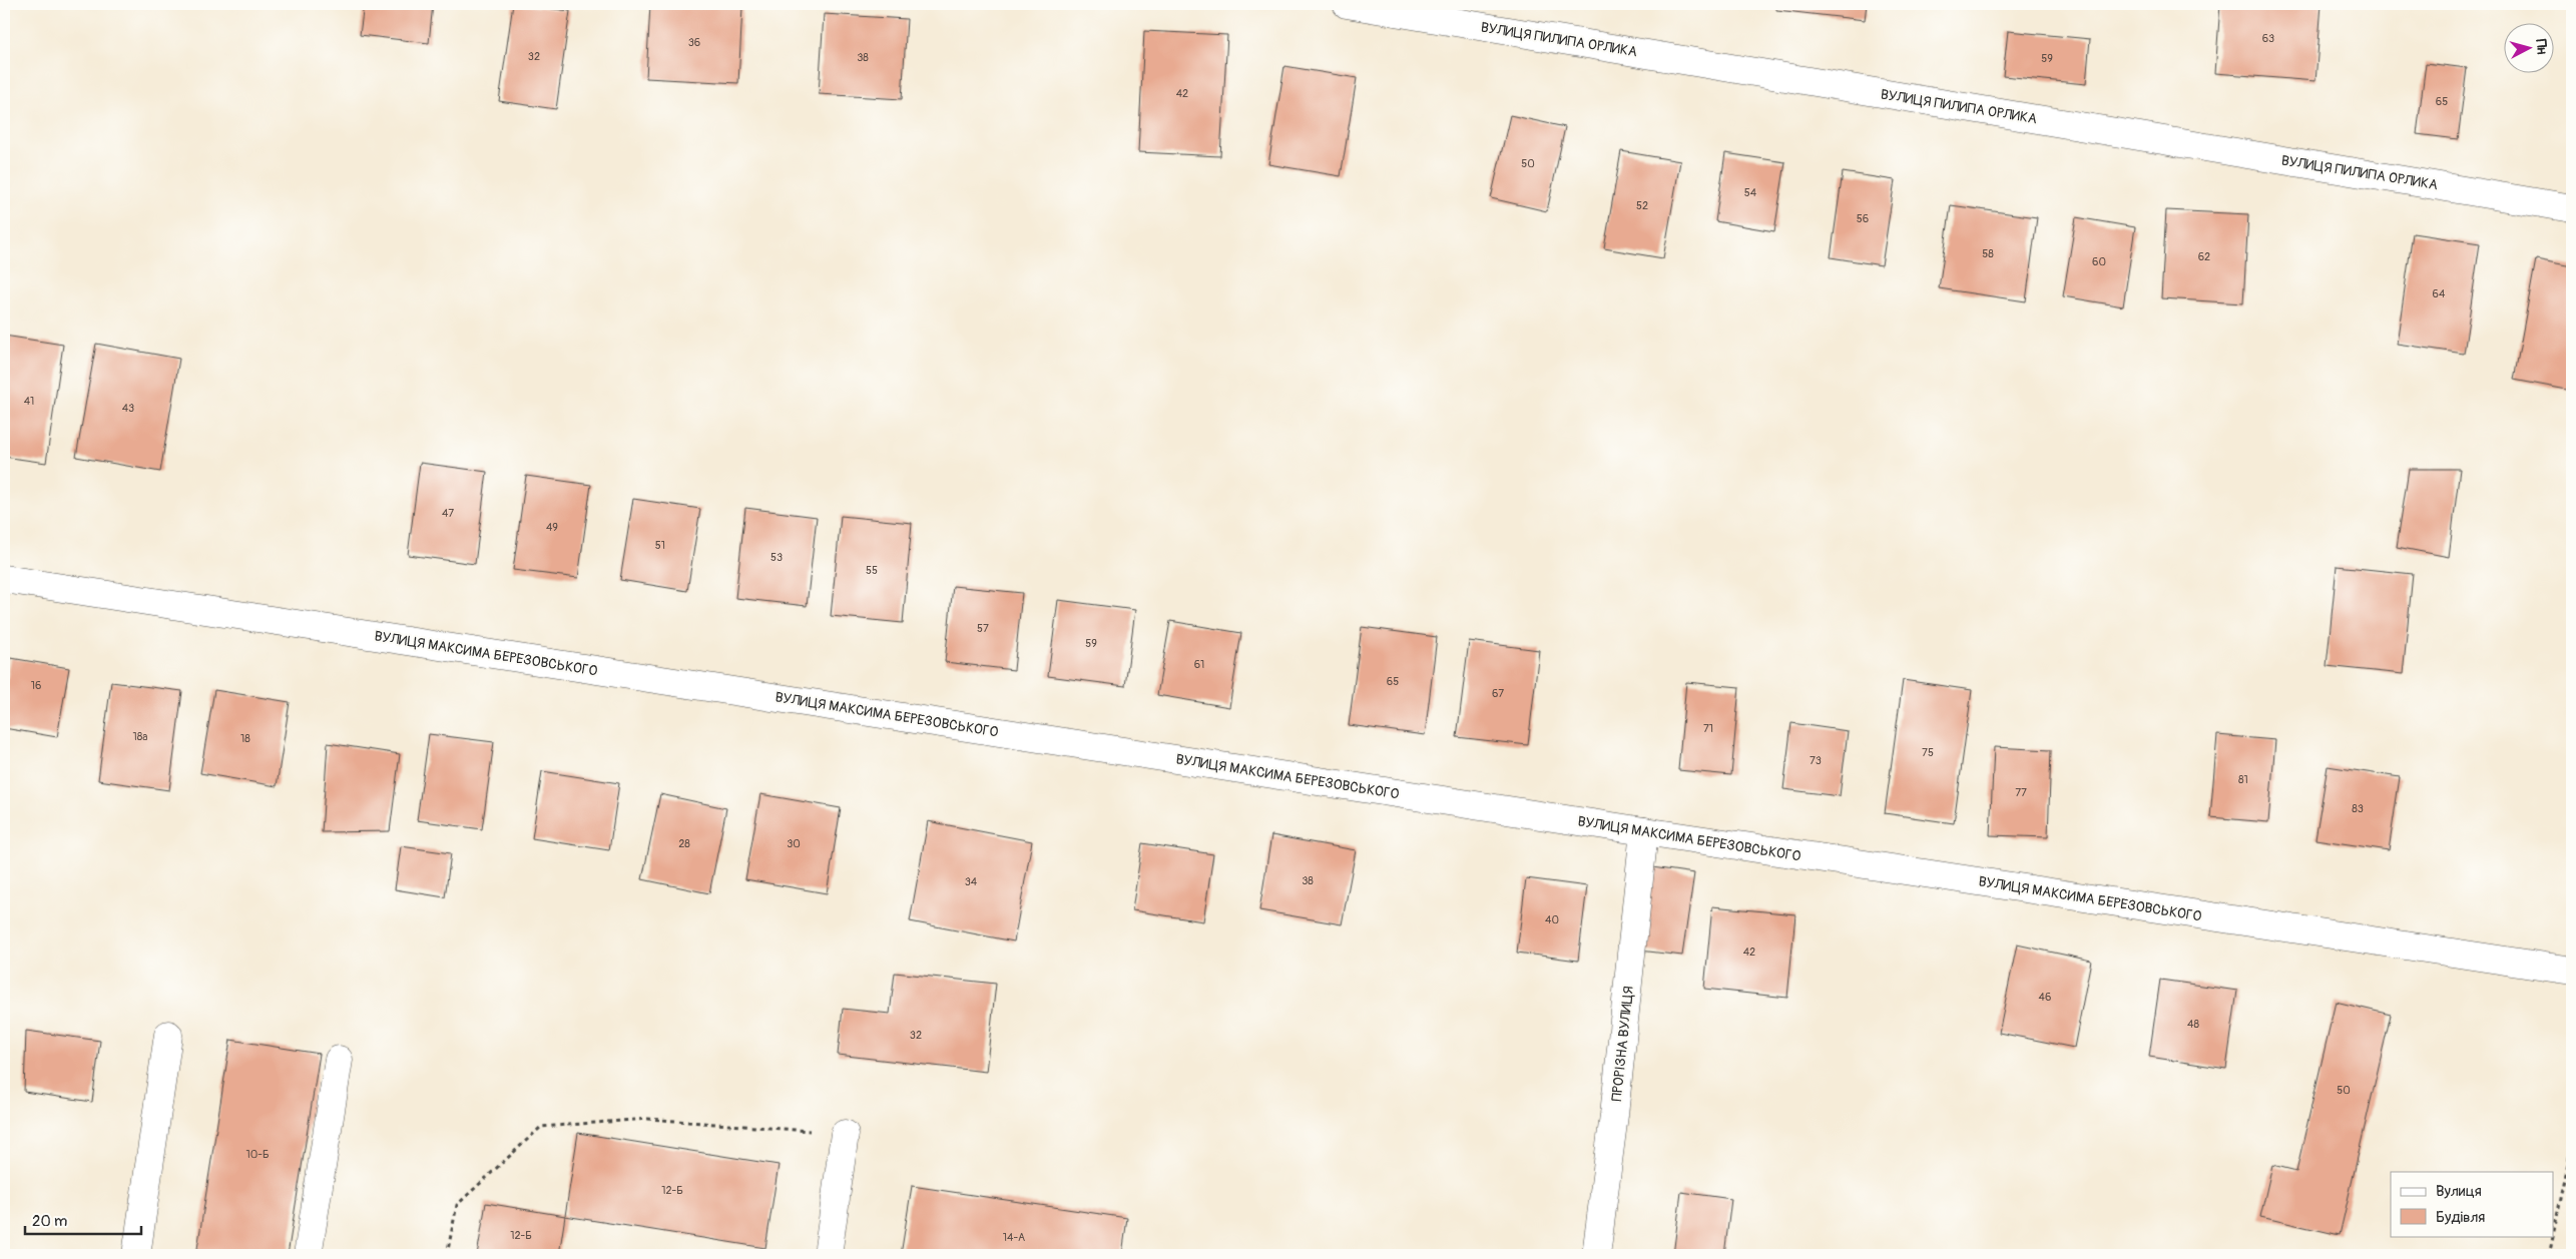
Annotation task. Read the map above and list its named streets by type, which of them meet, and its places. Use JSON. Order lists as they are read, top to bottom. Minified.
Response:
{"streets":{"street":["ВУЛИЦЯ ПИЛИПА ОРЛИКА","ВУЛИЦЯ МАКСИМА БЕРЕЗОВСЬКОГО","ПРОРІЗНА ВУЛИЦЯ"]},"crossings":[["ВУЛИЦЯ МАКСИМА БЕРЕЗОВСЬКОГО","ПРОРІЗНА ВУЛИЦЯ"]],"house_numbers":["63","36","32","38","59","42","65","50","54","52","56","58","62","60","64","41","43","47","49","51","53","55","57","59","61","65","16","67","71","18а","18","75","73","81","77","83","28","30","38","34","40","42","46","48","32","50","10-Б","12-Б","12-Б","14-А"],"legend":["Вулиця","Будівля"],"scale_bar":"20 m","north":"right"}
